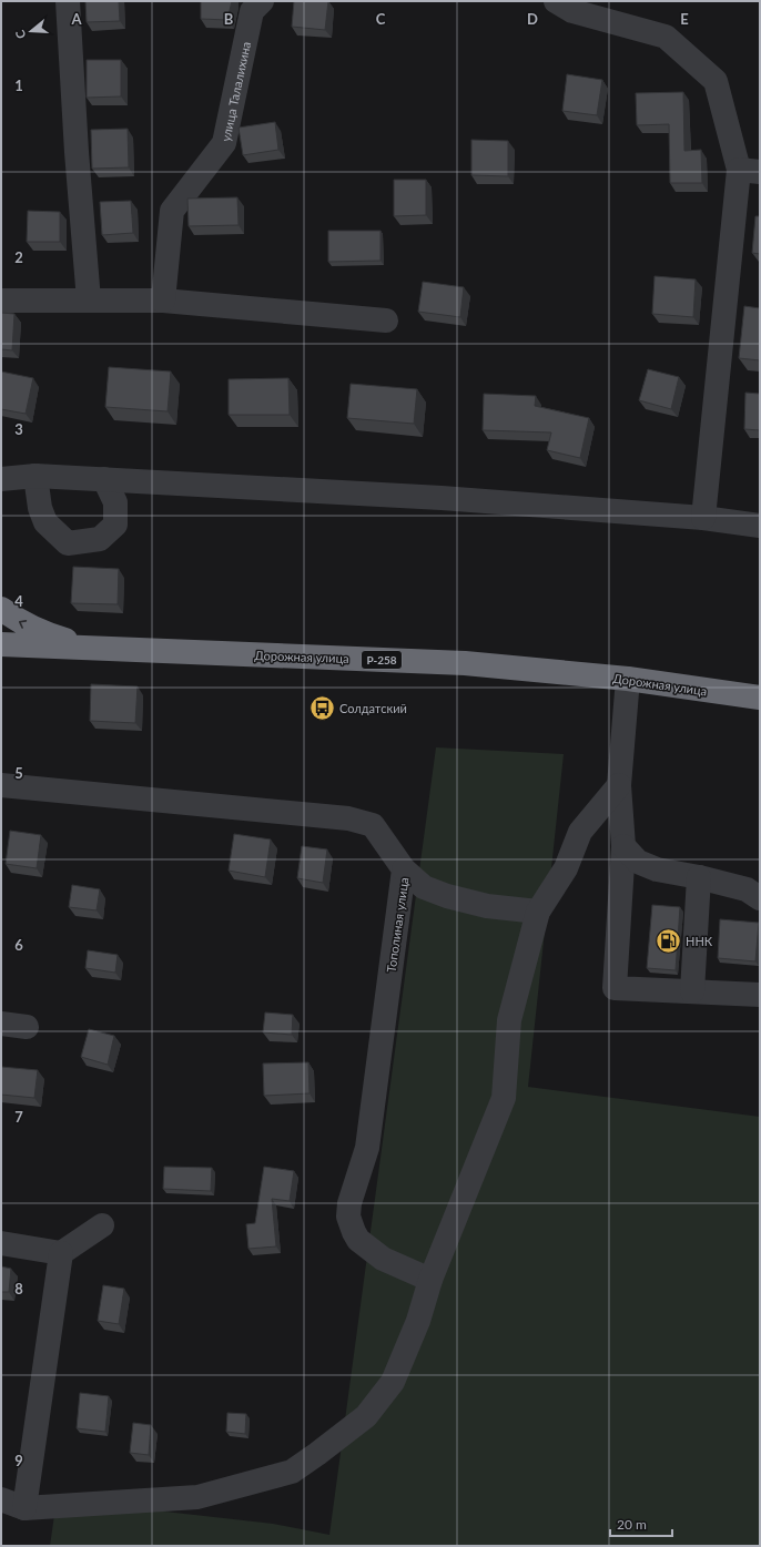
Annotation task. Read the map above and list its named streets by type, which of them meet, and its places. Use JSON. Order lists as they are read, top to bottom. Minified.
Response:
{"streets":{"highway":["Дорожная улица","Р-258"],"street":["улица Талалихина","Тополиная улица"]},"places":{"bus stop":["Солдатский"],"fuel station":["ННК"]},"scale_bar":"20 m","north":"left","grid":{"columns":["A","B","C","D","E"],"rows":["1","2","3","4","5","6","7","8","9"]}}
